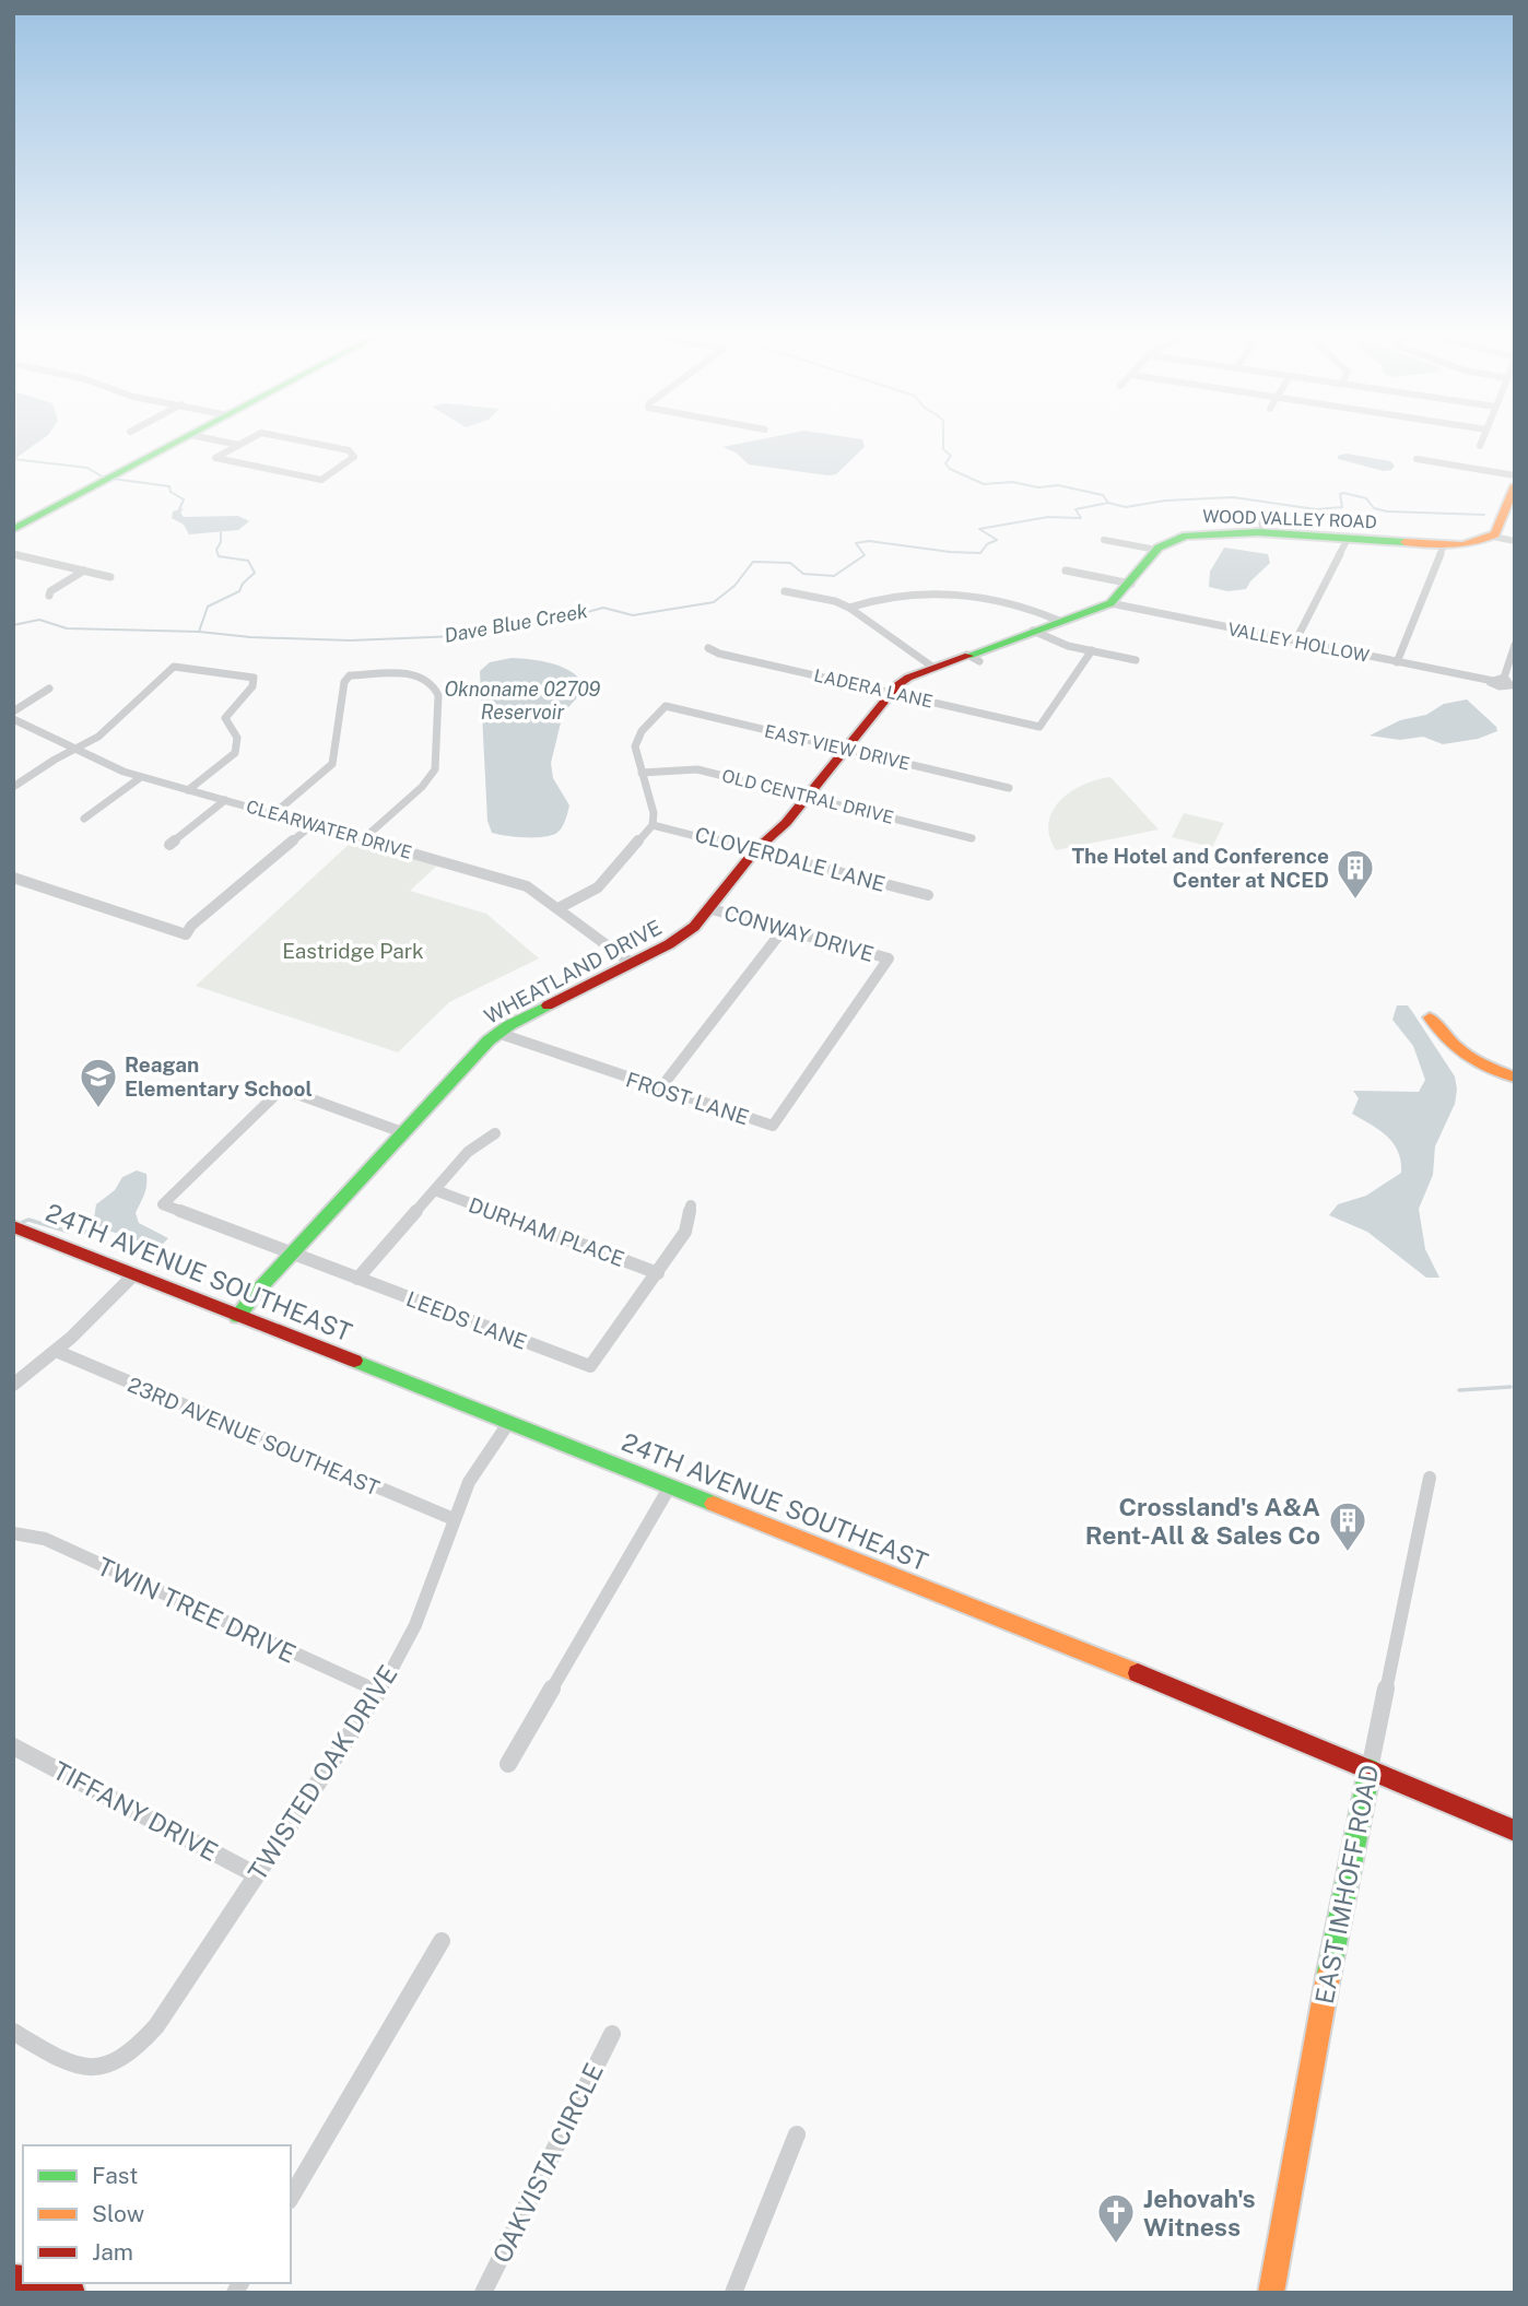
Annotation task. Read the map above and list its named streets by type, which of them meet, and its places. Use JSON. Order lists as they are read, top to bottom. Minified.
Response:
{"streets":{"street":["WOOD VALLEY ROAD","VALLEY HOLLOW","LADERA LANE","EAST VIEW DRIVE","OLD CENTRAL DRIVE","CLEARWATER DRIVE","CLOVERDALE LANE","CONWAY DRIVE","WHEATLAND DRIVE","FROST LANE","DURHAM PLACE","24TH AVENUE SOUTHEAST","LEEDS LANE","23RD AVENUE SOUTHEAST","TWIN TREE DRIVE","TWISTED OAK DRIVE","TIFFANY DRIVE","EAST IMHOFF ROAD","OAKVISTA CIRCLE"]},"crossings":[["WOOD VALLEY ROAD","VALLEY HOLLOW"],["WOOD VALLEY ROAD","LADERA LANE"],["WOOD VALLEY ROAD","WHEATLAND DRIVE"],["LADERA LANE","WHEATLAND DRIVE"],["EAST VIEW DRIVE","OLD CENTRAL DRIVE"],["EAST VIEW DRIVE","WHEATLAND DRIVE"],["OLD CENTRAL DRIVE","WHEATLAND DRIVE"],["CLEARWATER DRIVE","WHEATLAND DRIVE"],["CLOVERDALE LANE","WHEATLAND DRIVE"],["CONWAY DRIVE","WHEATLAND DRIVE"],["CONWAY DRIVE","FROST LANE"],["WHEATLAND DRIVE","FROST LANE"],["WHEATLAND DRIVE","24TH AVENUE SOUTHEAST"],["WHEATLAND DRIVE","LEEDS LANE"],["DURHAM PLACE","LEEDS LANE"],["24TH AVENUE SOUTHEAST","TWISTED OAK DRIVE"],["24TH AVENUE SOUTHEAST","EAST IMHOFF ROAD"],["23RD AVENUE SOUTHEAST","TWISTED OAK DRIVE"],["TWIN TREE DRIVE","TWISTED OAK DRIVE"],["TWISTED OAK DRIVE","TIFFANY DRIVE"]],"water":["Dave Blue Creek","Oknoname 02709 Reservoir"],"parks":["Eastridge Park"],"places":{"building":["The Hotel and Conference Center at NCED","Crossland's A&A Rent-All & Sales Co"],"school or university":["Reagan Elementary School"],"church":["Jehovah's Witness"]},"legend":["Fast","Slow","Jam"]}
